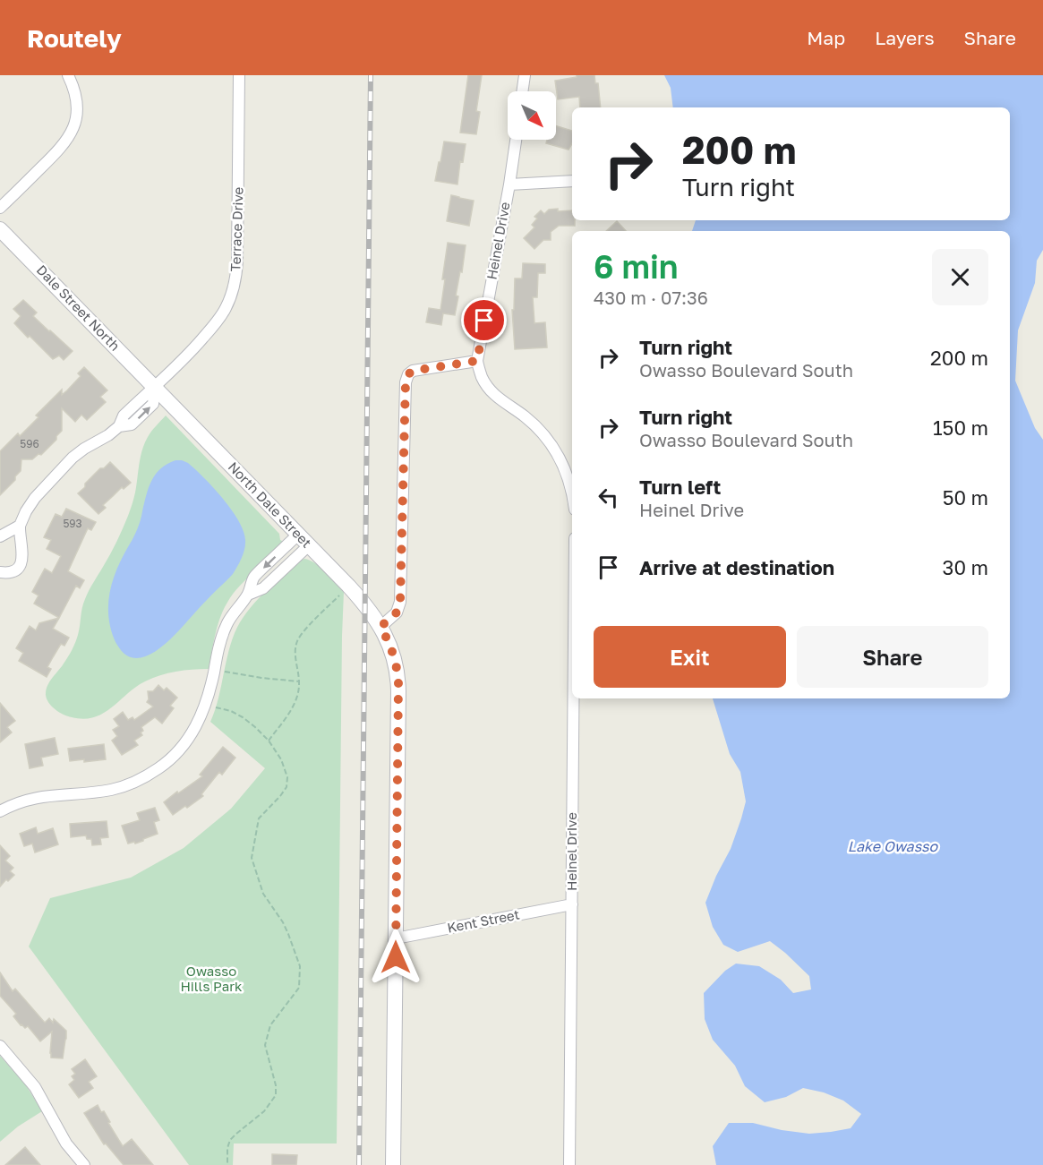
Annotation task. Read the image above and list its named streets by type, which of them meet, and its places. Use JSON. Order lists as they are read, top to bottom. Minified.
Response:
{"streets":{"street":["Terrace Drive","Heinel Drive","Dale Street North","North Dale Street","Kent Street"]},"crossings":[["Terrace Drive","Dale Street North"],["Terrace Drive","North Dale Street"],["Heinel Drive","Kent Street"],["Dale Street North","North Dale Street"],["North Dale Street","Kent Street"]],"water":["Lake Owasso"],"parks":["Owasso Hills Park"],"house_numbers":["596","593"],"north":"bottom right","page":{"header":"Routely","nav":["Map","Layers","Share"],"turn":["200 m","Turn right"],"heading":["6 min","430 m · 07:36"],"list":[{"name":"Turn right","note":"Owasso Boulevard South","value":"200 m"},{"name":"Turn right","note":"Owasso Boulevard South","value":"150 m"},{"name":"Turn left","note":"Heinel Drive","value":"50 m"},{"name":"Arrive at destination","value":"30 m"}],"buttons":["Exit","Share"]}}
